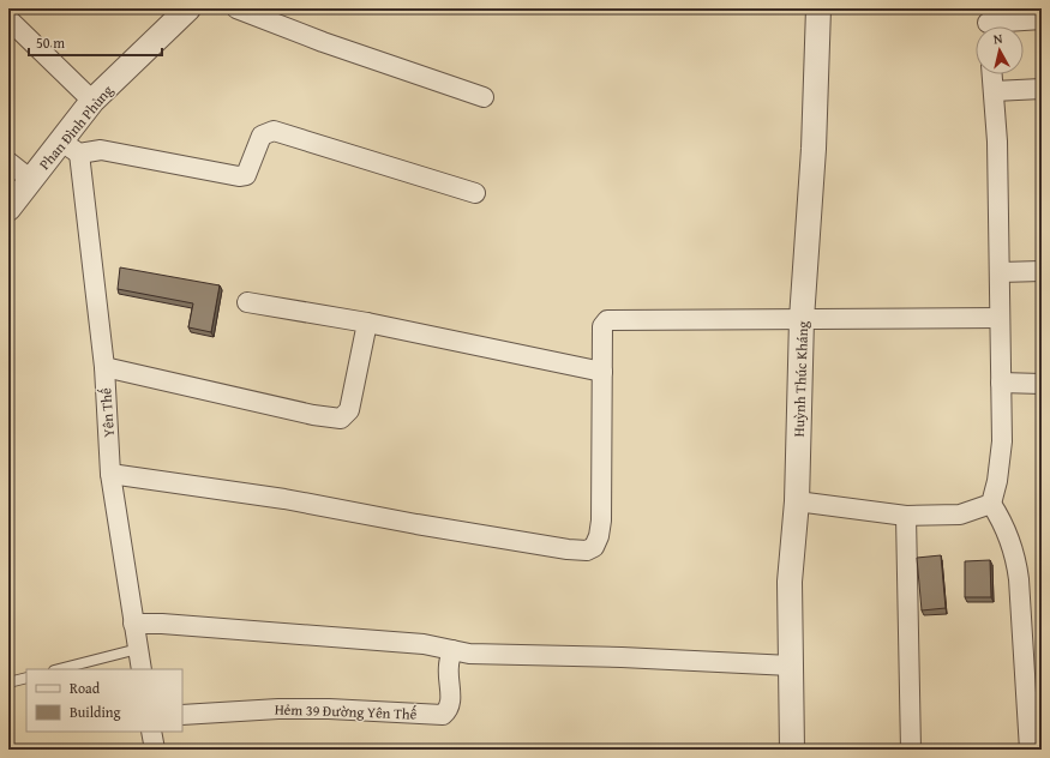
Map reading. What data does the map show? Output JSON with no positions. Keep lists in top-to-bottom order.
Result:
{
  "streets": {
    "street": [
      "Phan Đình Phùng",
      "Huỳnh Thúc Kháng",
      "Yên Thế",
      "Hẻm 39 Đường Yên Thế"
    ]
  },
  "crossings": [
    ["Phan Đình Phùng", "Yên Thế"]
  ],
  "legend": ["Road", "Building"],
  "scale_bar": "50 m",
  "north": "top"
}
